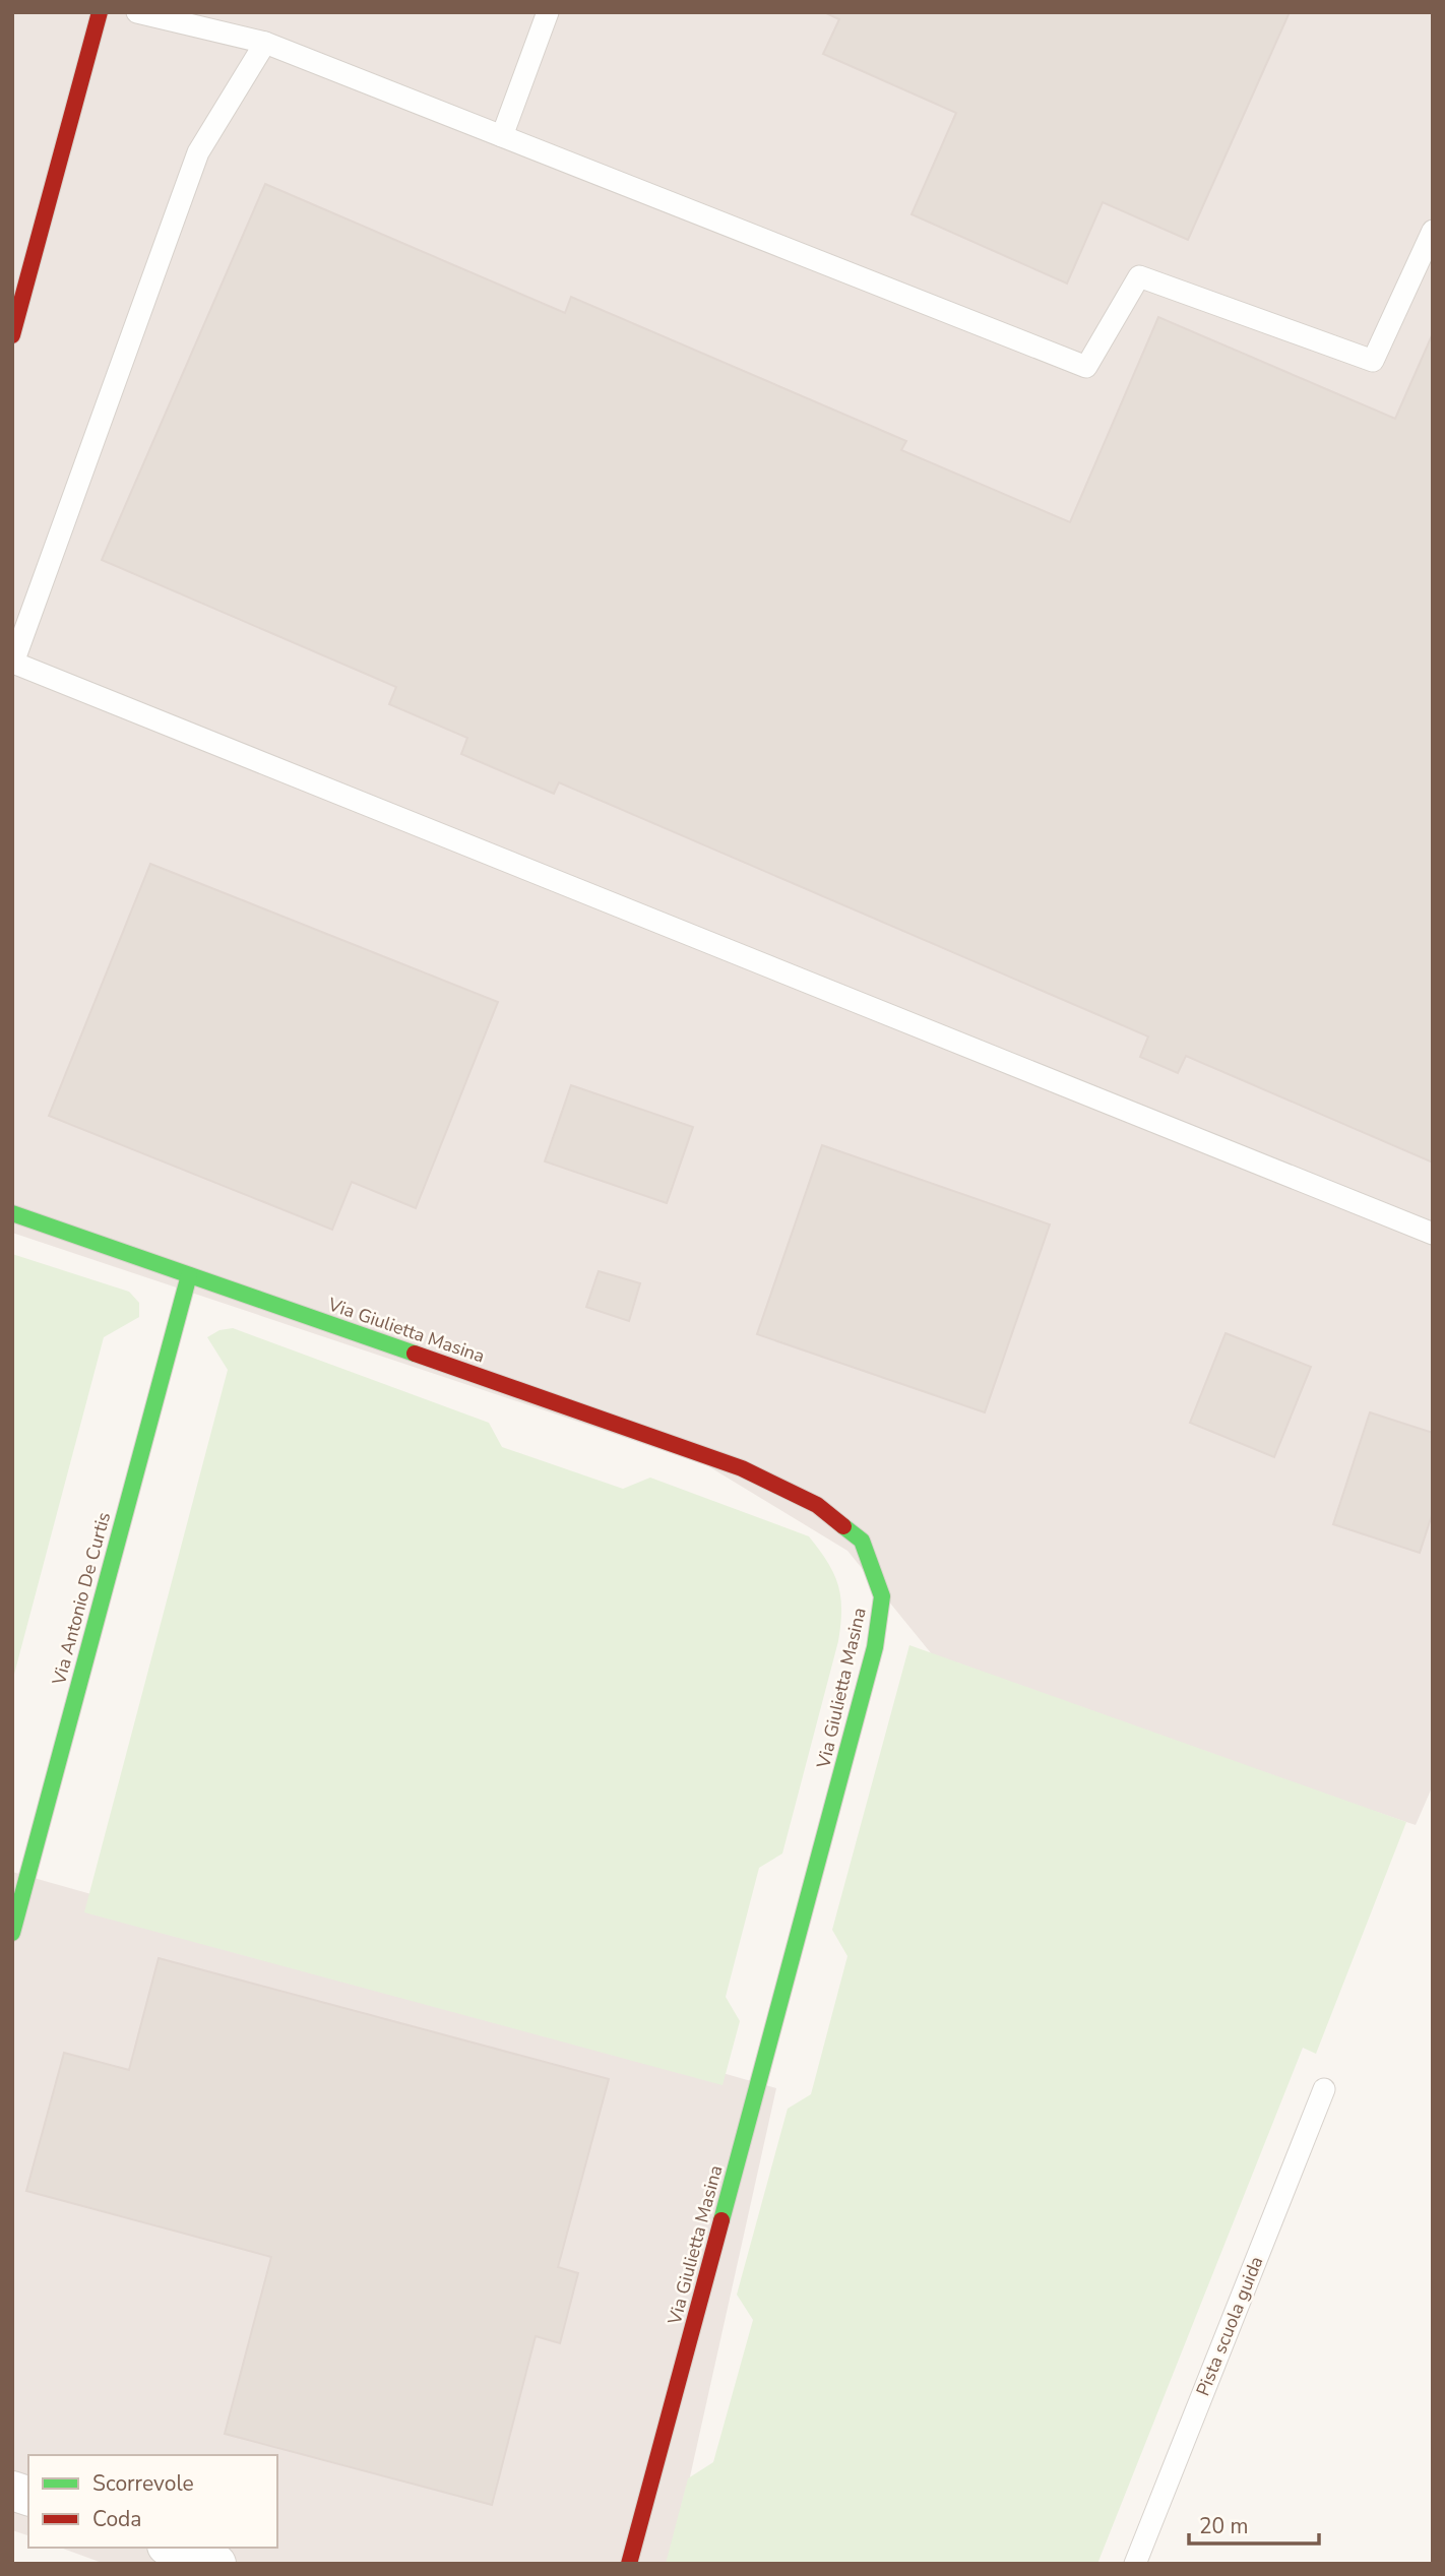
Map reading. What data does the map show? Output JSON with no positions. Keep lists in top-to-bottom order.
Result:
{
  "streets": {
    "street": ["Via Giulietta Masina", "Via Antonio De Curtis"],
    "lane": ["Pista scuola guida"]
  },
  "crossings": [
    ["Via Giulietta Masina", "Via Antonio De Curtis"]
  ],
  "legend": ["Scorrevole", "Coda"],
  "scale_bar": "20 m"
}
